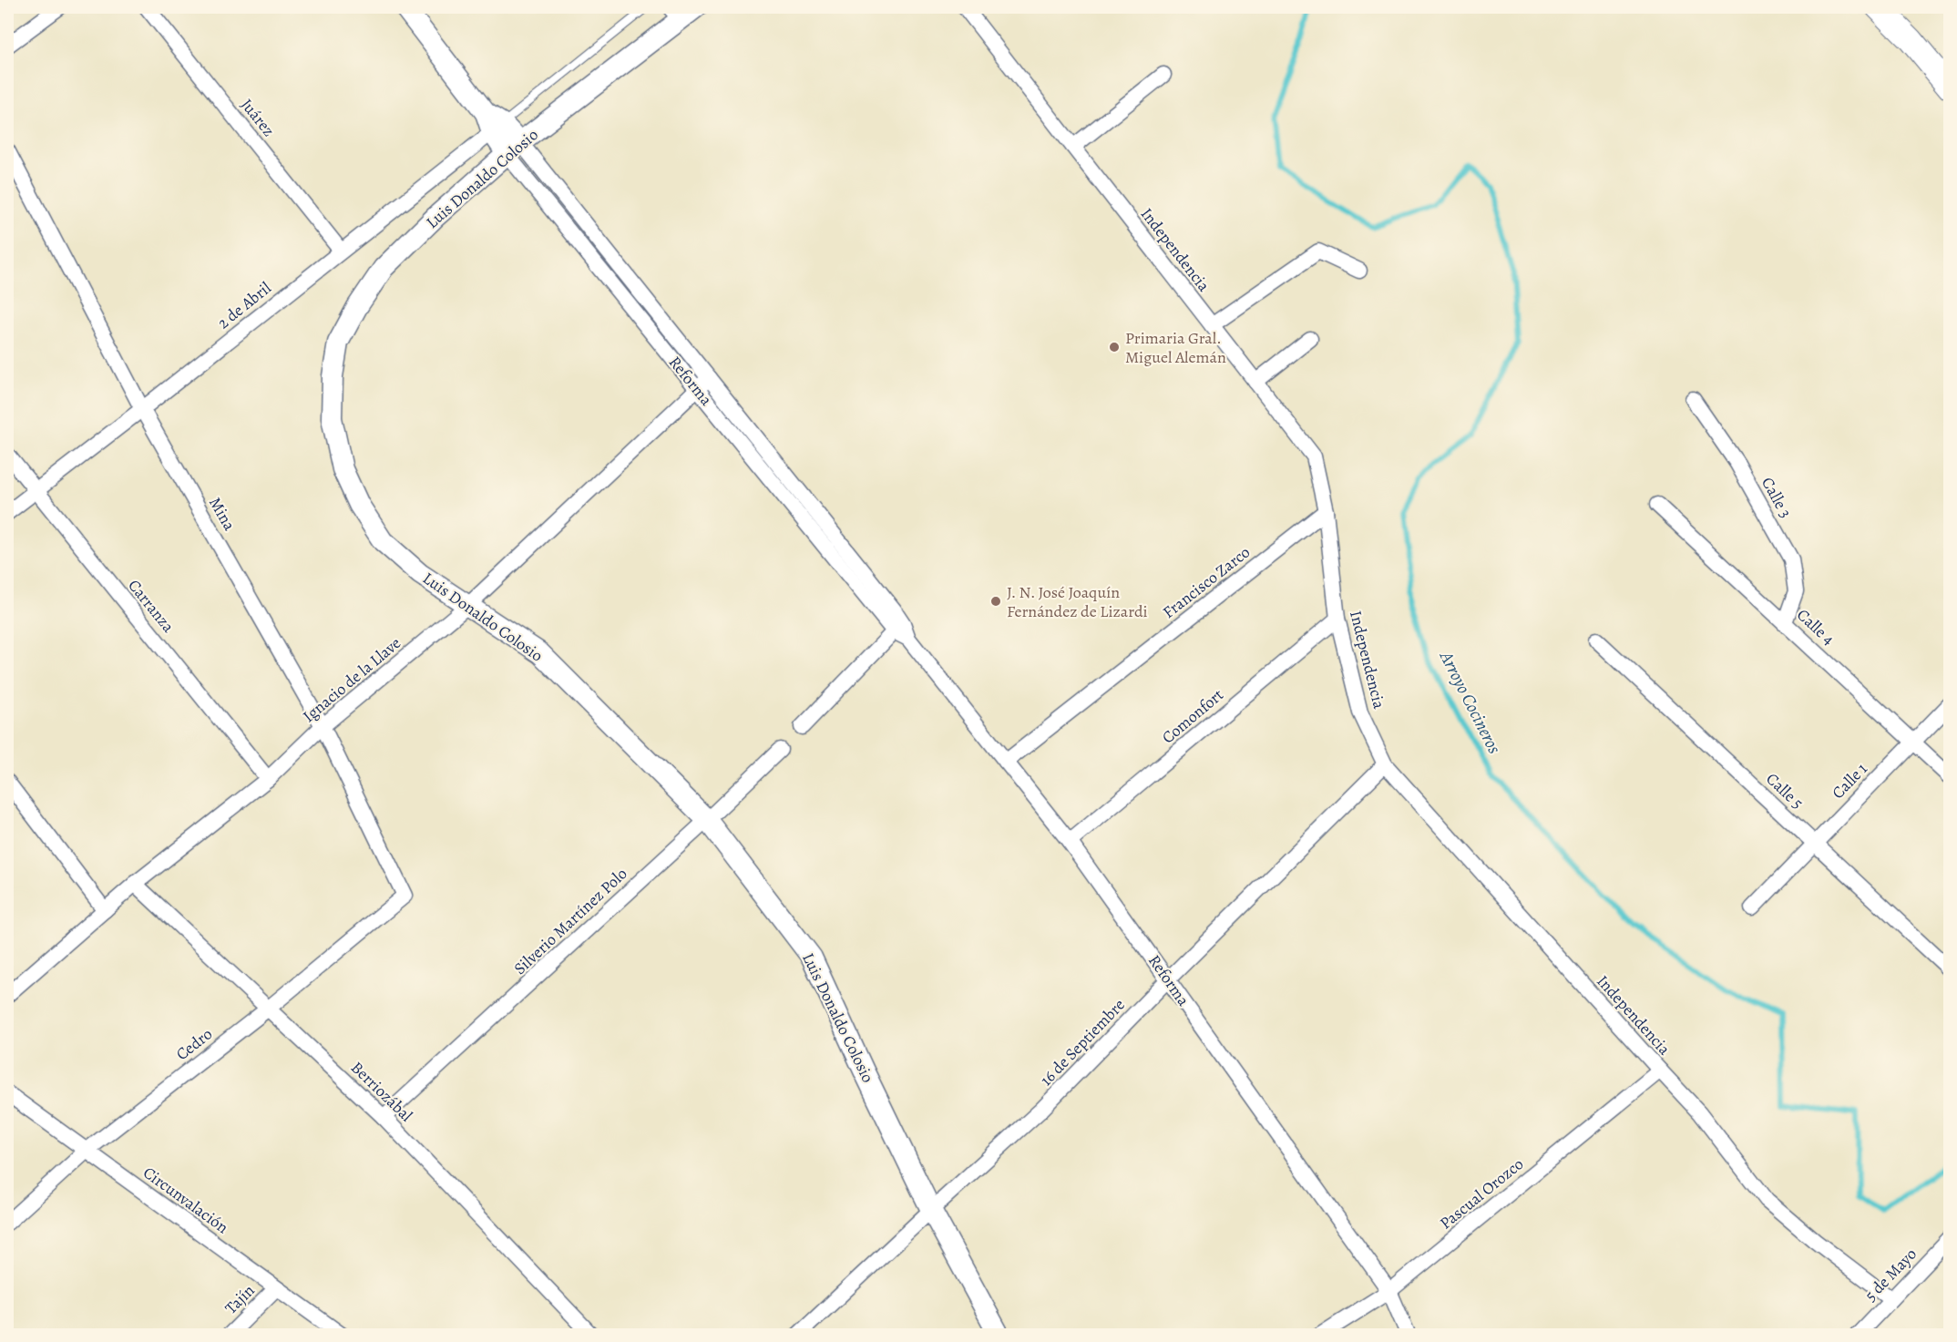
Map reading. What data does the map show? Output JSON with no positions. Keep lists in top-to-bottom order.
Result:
{
  "streets": {
    "main road": ["Luis Donaldo Colosio", "Reforma"],
    "street": [
      "Juárez",
      "Independencia",
      "2 de Abril",
      "Calle 3",
      "Mina",
      "Francisco Zarco",
      "Carranza",
      "Calle 4",
      "Ignacio de la Llave",
      "Comonfort",
      "Calle 1",
      "Calle 5",
      "Silverio Martínez Polo",
      "16 de Septiembre",
      "Cedro",
      "Berriozábal",
      "Pascual Orozco",
      "Circunvalación",
      "5 de Mayo",
      "Tajín"
    ]
  },
  "crossings": [
    ["Juárez", "2 de Abril"],
    ["Luis Donaldo Colosio", "2 de Abril"],
    ["Luis Donaldo Colosio", "Reforma"],
    ["Luis Donaldo Colosio", "Ignacio de la Llave"],
    ["Luis Donaldo Colosio", "Silverio Martínez Polo"],
    ["Luis Donaldo Colosio", "16 de Septiembre"],
    ["Independencia", "Francisco Zarco"],
    ["Independencia", "Comonfort"],
    ["Independencia", "16 de Septiembre"],
    ["Independencia", "Pascual Orozco"],
    ["Independencia", "5 de Mayo"],
    ["2 de Abril", "Reforma"],
    ["2 de Abril", "Mina"],
    ["2 de Abril", "Carranza"],
    ["Reforma", "Francisco Zarco"],
    ["Reforma", "Ignacio de la Llave"],
    ["Reforma", "Comonfort"],
    ["Reforma", "16 de Septiembre"],
    ["Reforma", "Pascual Orozco"],
    ["Calle 3", "Calle 4"],
    ["Mina", "Ignacio de la Llave"],
    ["Mina", "Cedro"],
    ["Carranza", "Ignacio de la Llave"],
    ["Calle 4", "Calle 1"],
    ["Ignacio de la Llave", "Berriozábal"],
    ["Calle 1", "Calle 5"],
    ["Silverio Martínez Polo", "Berriozábal"],
    ["Cedro", "Berriozábal"],
    ["Cedro", "Circunvalación"],
    ["Circunvalación", "Tajín"]
  ],
  "water": ["Arroyo Cocineros"],
  "places": ["Primaria Gral. Miguel Alemán", "J. N. José Joaquín Fernández de Lizardi"]
}
